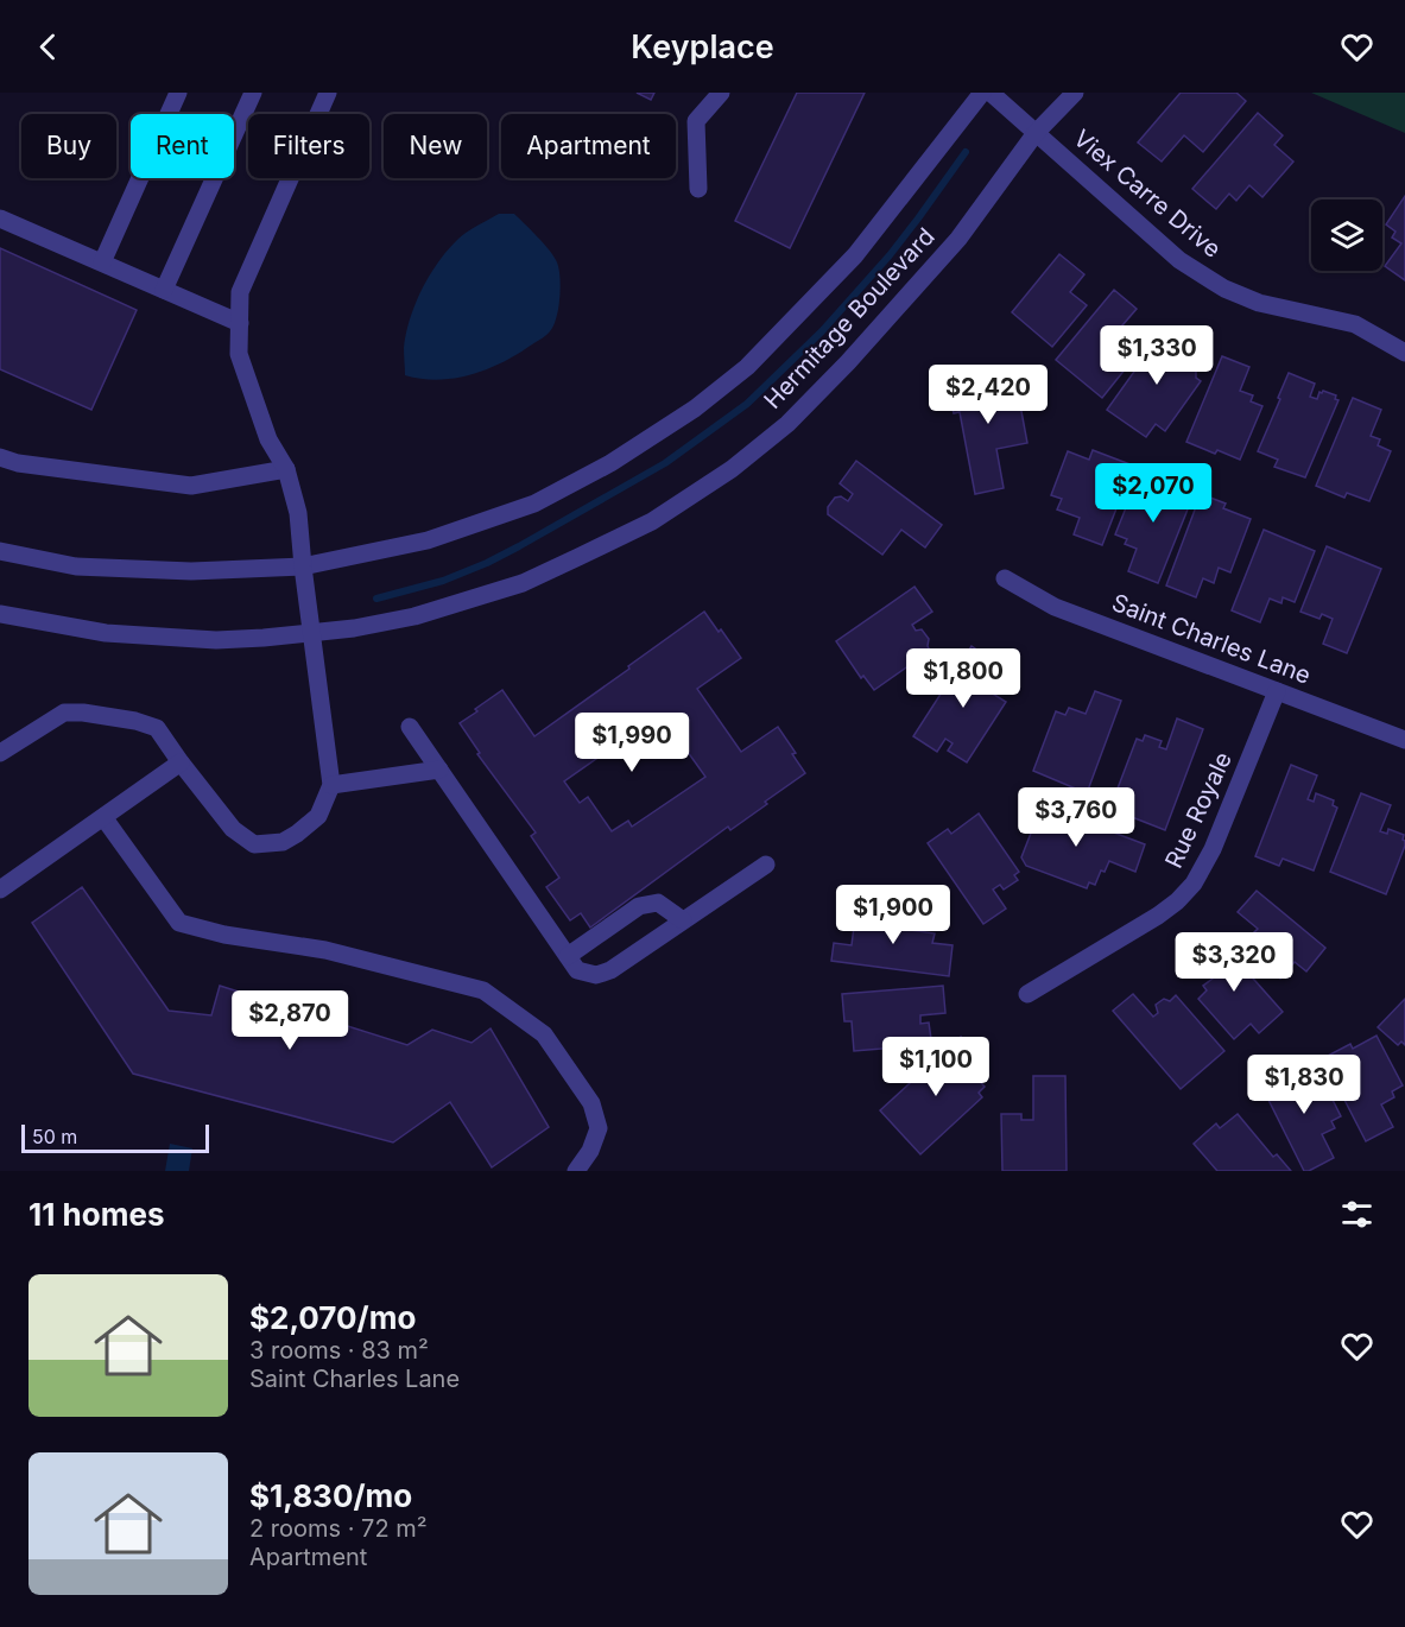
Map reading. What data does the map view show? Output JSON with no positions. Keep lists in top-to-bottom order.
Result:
{
  "streets": {
    "street": [
      "Viex Carre Drive",
      "Hermitage Boulevard",
      "Saint Charles Lane",
      "Rue Royale"
    ]
  },
  "crossings": [
    ["Viex Carre Drive", "Hermitage Boulevard"],
    ["Saint Charles Lane", "Rue Royale"]
  ],
  "scale_bar": "50 m",
  "page": {
    "header": "Keyplace",
    "chip": [
      "Buy",
      "Rent",
      "Filters",
      "New",
      "Apartment"
    ],
    "price": [
      "$1,330",
      "$2,420",
      "$2,070",
      "$1,800",
      "$1,990",
      "$3,760",
      "$1,900",
      "$3,320",
      "$2,870",
      "$1,100",
      "$1,830"
    ],
    "scale": "50 m",
    "heading": "11 homes",
    "list": [
      {
        "name": "$2,070/mo",
        "note": "3 rooms · 83 m² · Saint Charles Lane"
      },
      {
        "name": "$1,830/mo",
        "note": "2 rooms · 72 m² · Apartment"
      }
    ]
  }
}
